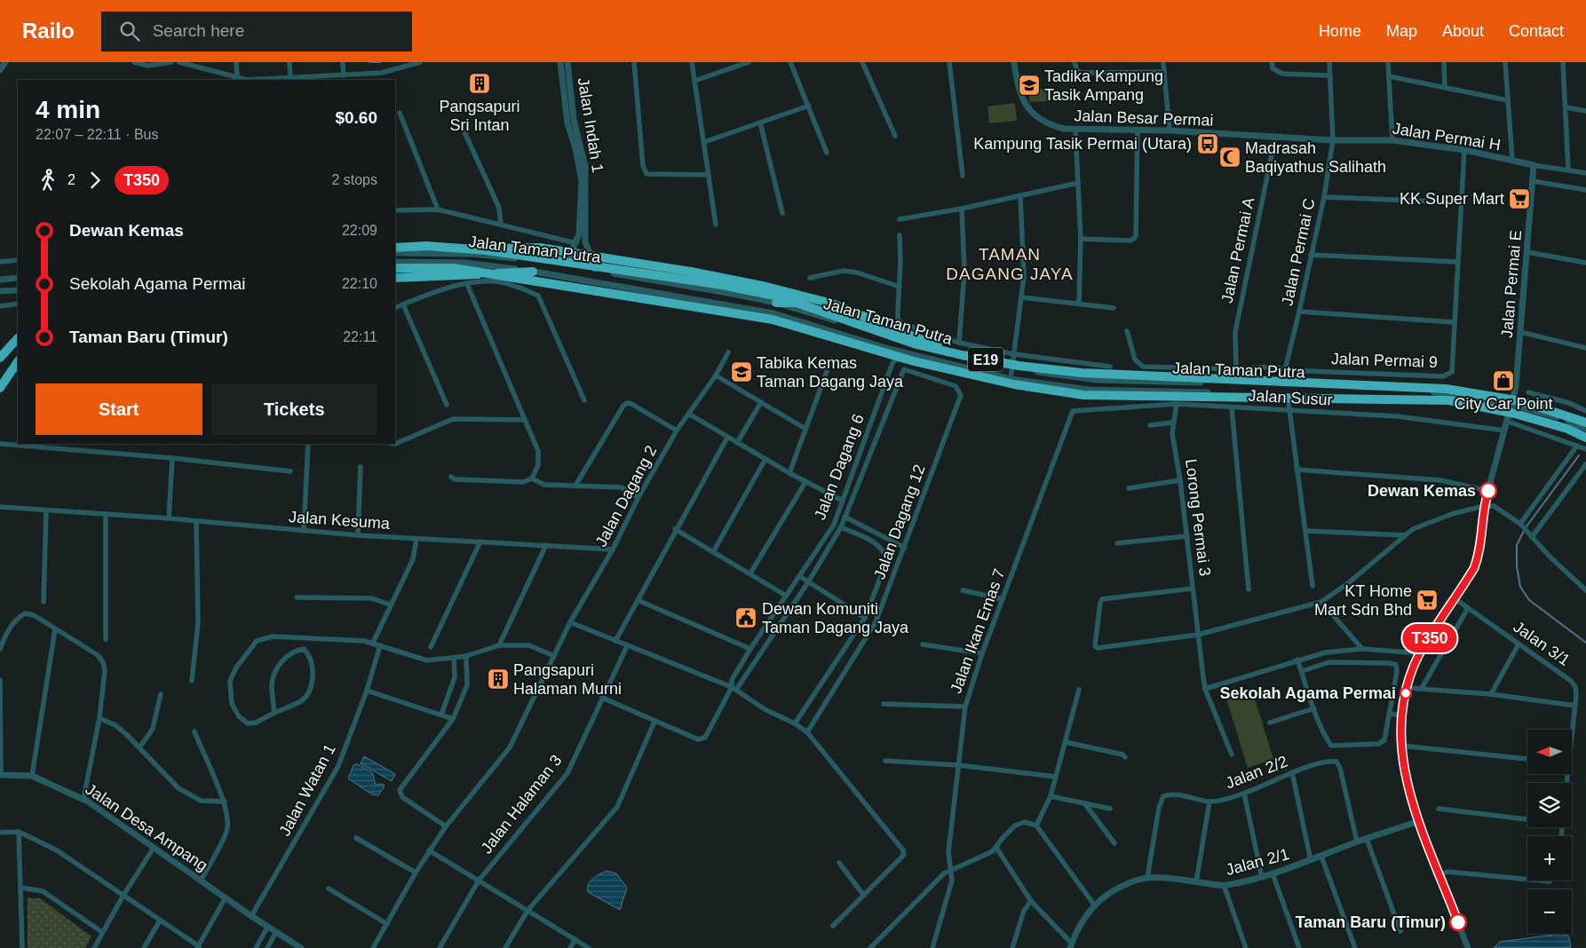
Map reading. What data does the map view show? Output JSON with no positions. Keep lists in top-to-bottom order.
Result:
{
  "streets": {
    "highway": ["E19"],
    "street": [
      "Jalan Besar Permai",
      "Jalan Indah 1",
      "Jalan Permai H",
      "Jalan Taman Putra",
      "Jalan Permai A",
      "Jalan Permai C",
      "Jalan Permai E",
      "Jalan Permai 9",
      "Jalan Susur",
      "Jalan Dagang 6",
      "Jalan Dagang 2",
      "Lorong Permai 3",
      "Jalan Kesuma",
      "Jalan Dagang 12",
      "Jalan Ikan Emas 7",
      "Jalan 3/1",
      "Jalan 2/2",
      "Jalan Watan 1",
      "Jalan Halaman 3",
      "Jalan Desa Ampang",
      "Jalan 2/1"
    ]
  },
  "crossings": [
    ["Jalan Besar Permai", "Jalan Permai H"],
    ["Jalan Besar Permai", "Jalan Permai A"],
    ["Jalan Indah 1", "Jalan Taman Putra"],
    ["Jalan Permai H", "Jalan Permai A"],
    ["Jalan Permai H", "Jalan Permai C"],
    ["Jalan Permai H", "Jalan Permai E"],
    ["Jalan Taman Putra", "Jalan Permai C"],
    ["Jalan Taman Putra", "Jalan Permai E"],
    ["Jalan Taman Putra", "E19"],
    ["Jalan Permai A", "Jalan Permai 9"],
    ["Jalan Permai C", "Jalan Permai 9"],
    ["Jalan Permai E", "Jalan Susur"],
    ["Jalan Permai E", "Jalan 3/1"],
    ["Jalan Permai E", "Jalan 2/1"],
    ["Jalan Susur", "Lorong Permai 3"],
    ["Jalan Susur", "Jalan Ikan Emas 7"],
    ["Jalan Dagang 2", "Jalan Kesuma"],
    ["Jalan 2/2", "Jalan 2/1"],
    ["Jalan Watan 1", "Jalan Desa Ampang"]
  ],
  "districts": ["TAMAN DAGANG JAYA"],
  "places": {
    "building": ["Pangsapuri Sri Intan", "Pangsapuri Halaman Murni"],
    "school or university": ["Tadika Kampung Tasik Ampang", "Tabika Kemas Taman Dagang Jaya"],
    "bus stop": ["Kampung Tasik Permai (Utara)"],
    "mosque": ["Madrasah Baqiyathus Salihath"],
    "supermarket": ["KK Super Mart", "KT Home Mart Sdn Bhd"],
    "shop": ["City Car Point"],
    "other": ["Dewan Kemas", "Sekolah Agama Permai", "Taman Baru (Timur)"],
    "public building": ["Dewan Komuniti Taman Dagang Jaya"]
  },
  "lines": ["bus line T350"],
  "north": "left",
  "page": {
    "header": "Railo",
    "search": "Search here",
    "nav": [
      "Home",
      "Map",
      "About",
      "Contact"
    ],
    "on_map": "T350",
    "heading": ["4 min", "22:07 – 22:11 · Bus", "$0.60"],
    "legs": ["2", "T350", "2 stops"],
    "list": [
      {
        "name": "Dewan Kemas",
        "value": "22:09"
      },
      {
        "name": "Sekolah Agama Permai",
        "value": "22:10"
      },
      {
        "name": "Taman Baru (Timur)",
        "value": "22:11"
      }
    ],
    "buttons": ["Start", "Tickets"],
    "map_buttons": ["+", "−"]
  }
}
